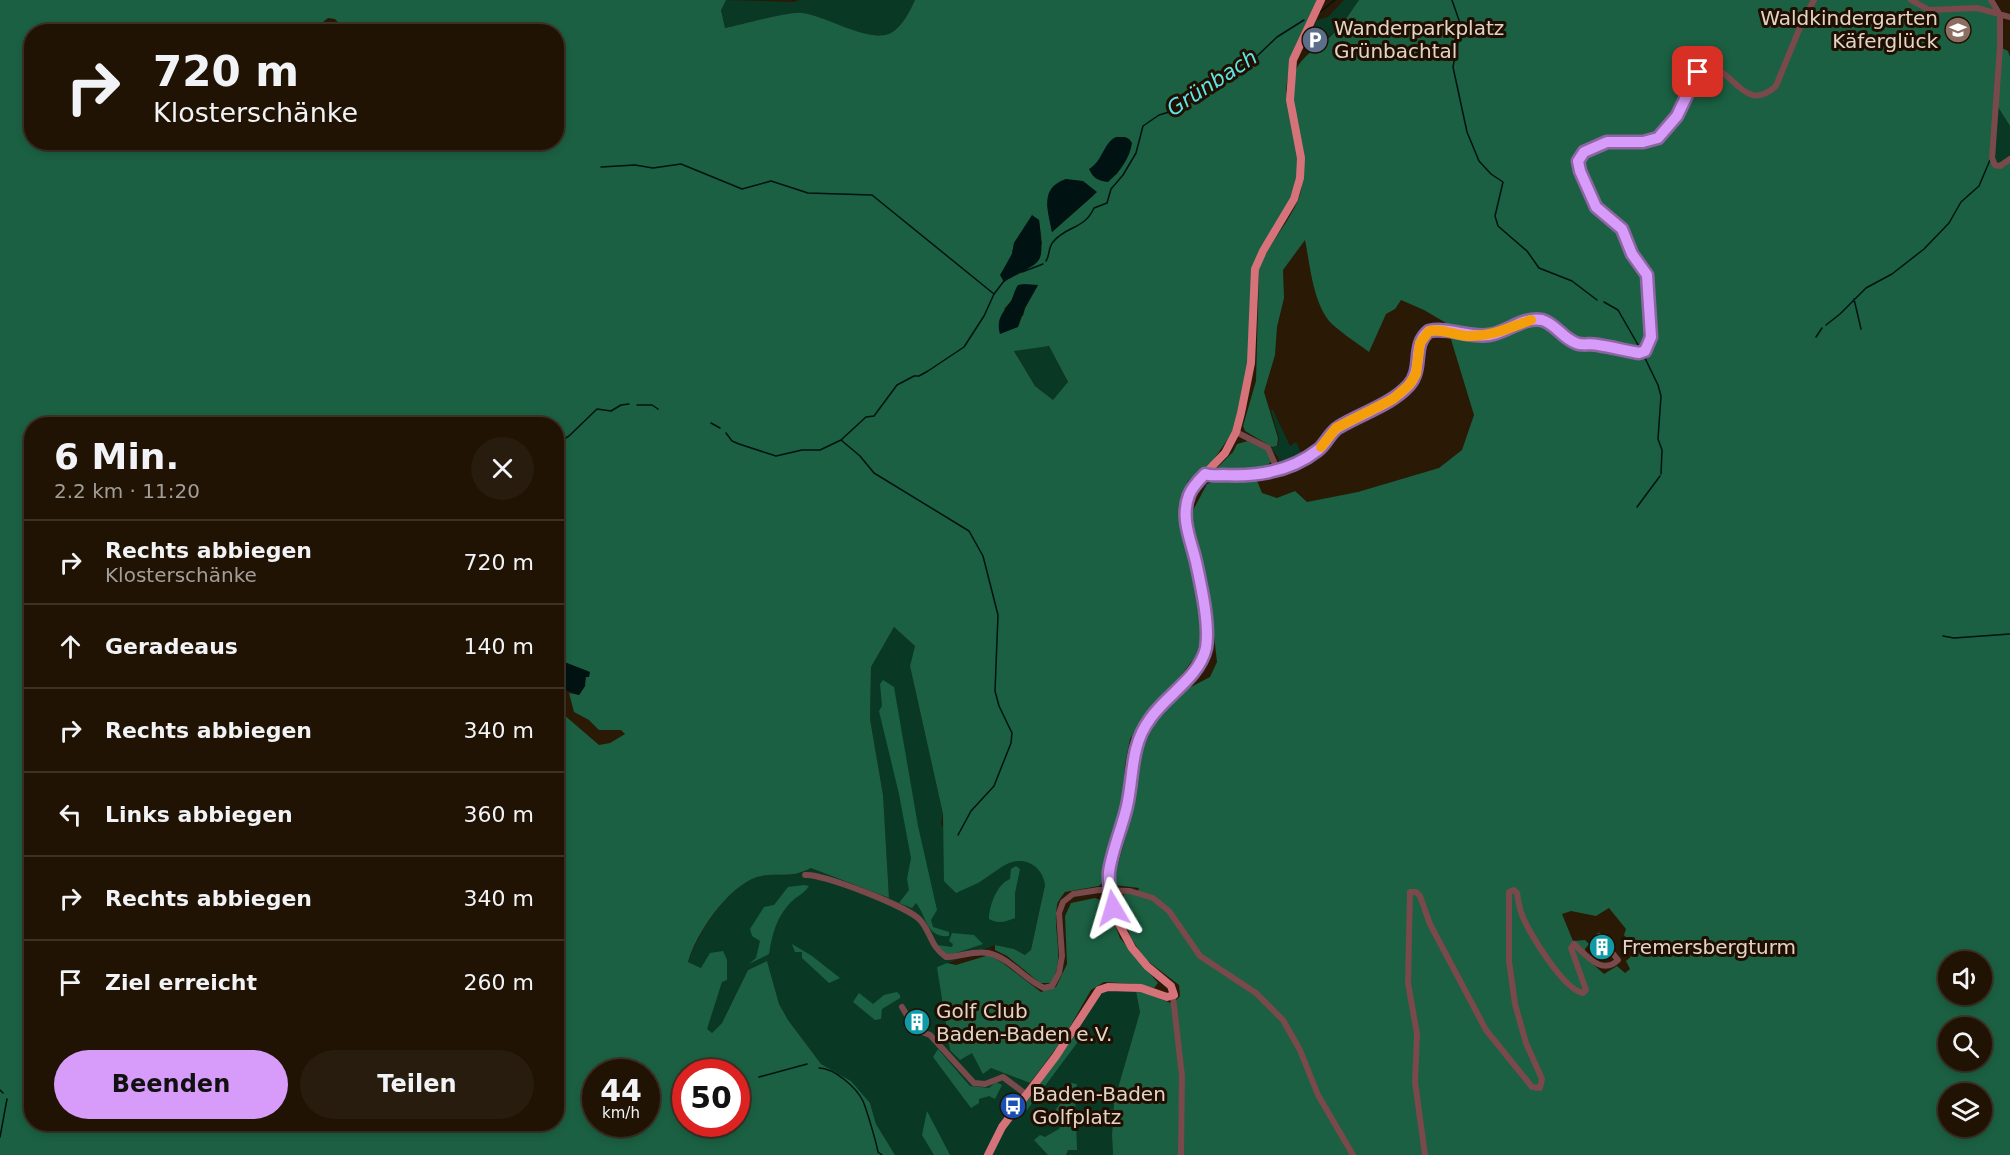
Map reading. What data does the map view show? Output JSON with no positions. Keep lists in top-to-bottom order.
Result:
{
  "water": ["Grünbach"],
  "places": {
    "school or university": ["Waldkindergarten Käferglück"],
    "parking": ["Wanderparkplatz Grünbachtal"],
    "building": ["Fremersbergturm", "Golf Club Baden-Baden e.V."],
    "bus stop": ["Baden-Baden Golfplatz"]
  },
  "page": {
    "turn": ["720 m", "Klosterschänke"],
    "heading": ["6 Min.", "2.2 km · 11:20"],
    "list": [
      {
        "name": "Rechts abbiegen",
        "note": "Klosterschänke",
        "value": "720 m"
      },
      {
        "name": "Geradeaus",
        "value": "140 m"
      },
      {
        "name": "Rechts abbiegen",
        "value": "340 m"
      },
      {
        "name": "Links abbiegen",
        "value": "360 m"
      },
      {
        "name": "Rechts abbiegen",
        "value": "340 m"
      },
      {
        "name": "Ziel erreicht",
        "value": "260 m"
      }
    ],
    "buttons": ["Beenden", "Teilen"],
    "speed": "44 km/h",
    "limit": "50"
  }
}
